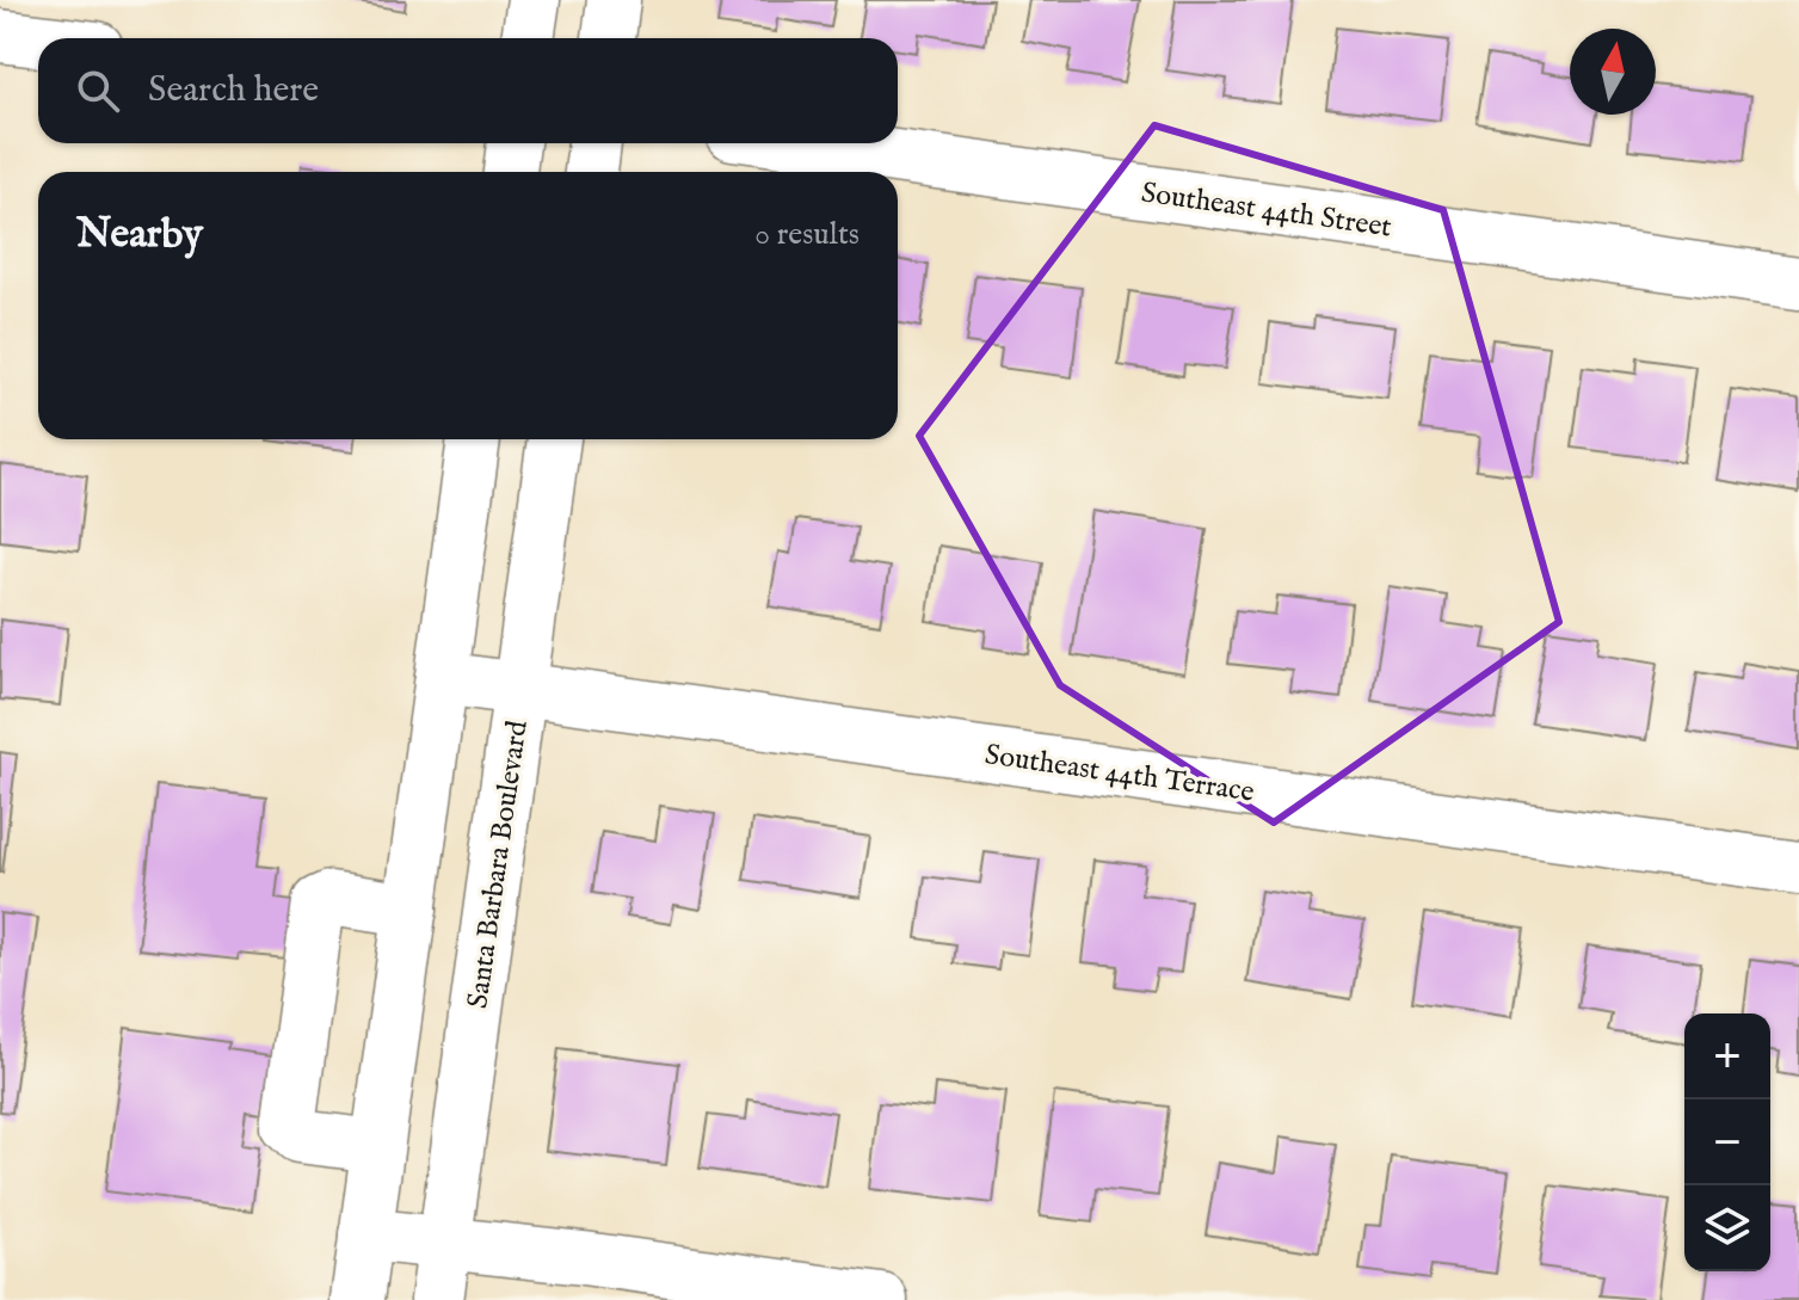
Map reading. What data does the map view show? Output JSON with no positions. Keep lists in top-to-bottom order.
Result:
{
  "streets": {
    "street": ["Southeast 44th Street", "Southeast 44th Terrace", "Santa Barbara Boulevard"]
  },
  "crossings": [
    ["Southeast 44th Terrace", "Santa Barbara Boulevard"]
  ],
  "north": "top",
  "page": {
    "search": "Search here",
    "heading": ["Nearby", "0 results"],
    "map_buttons": ["+", "−"]
  }
}
